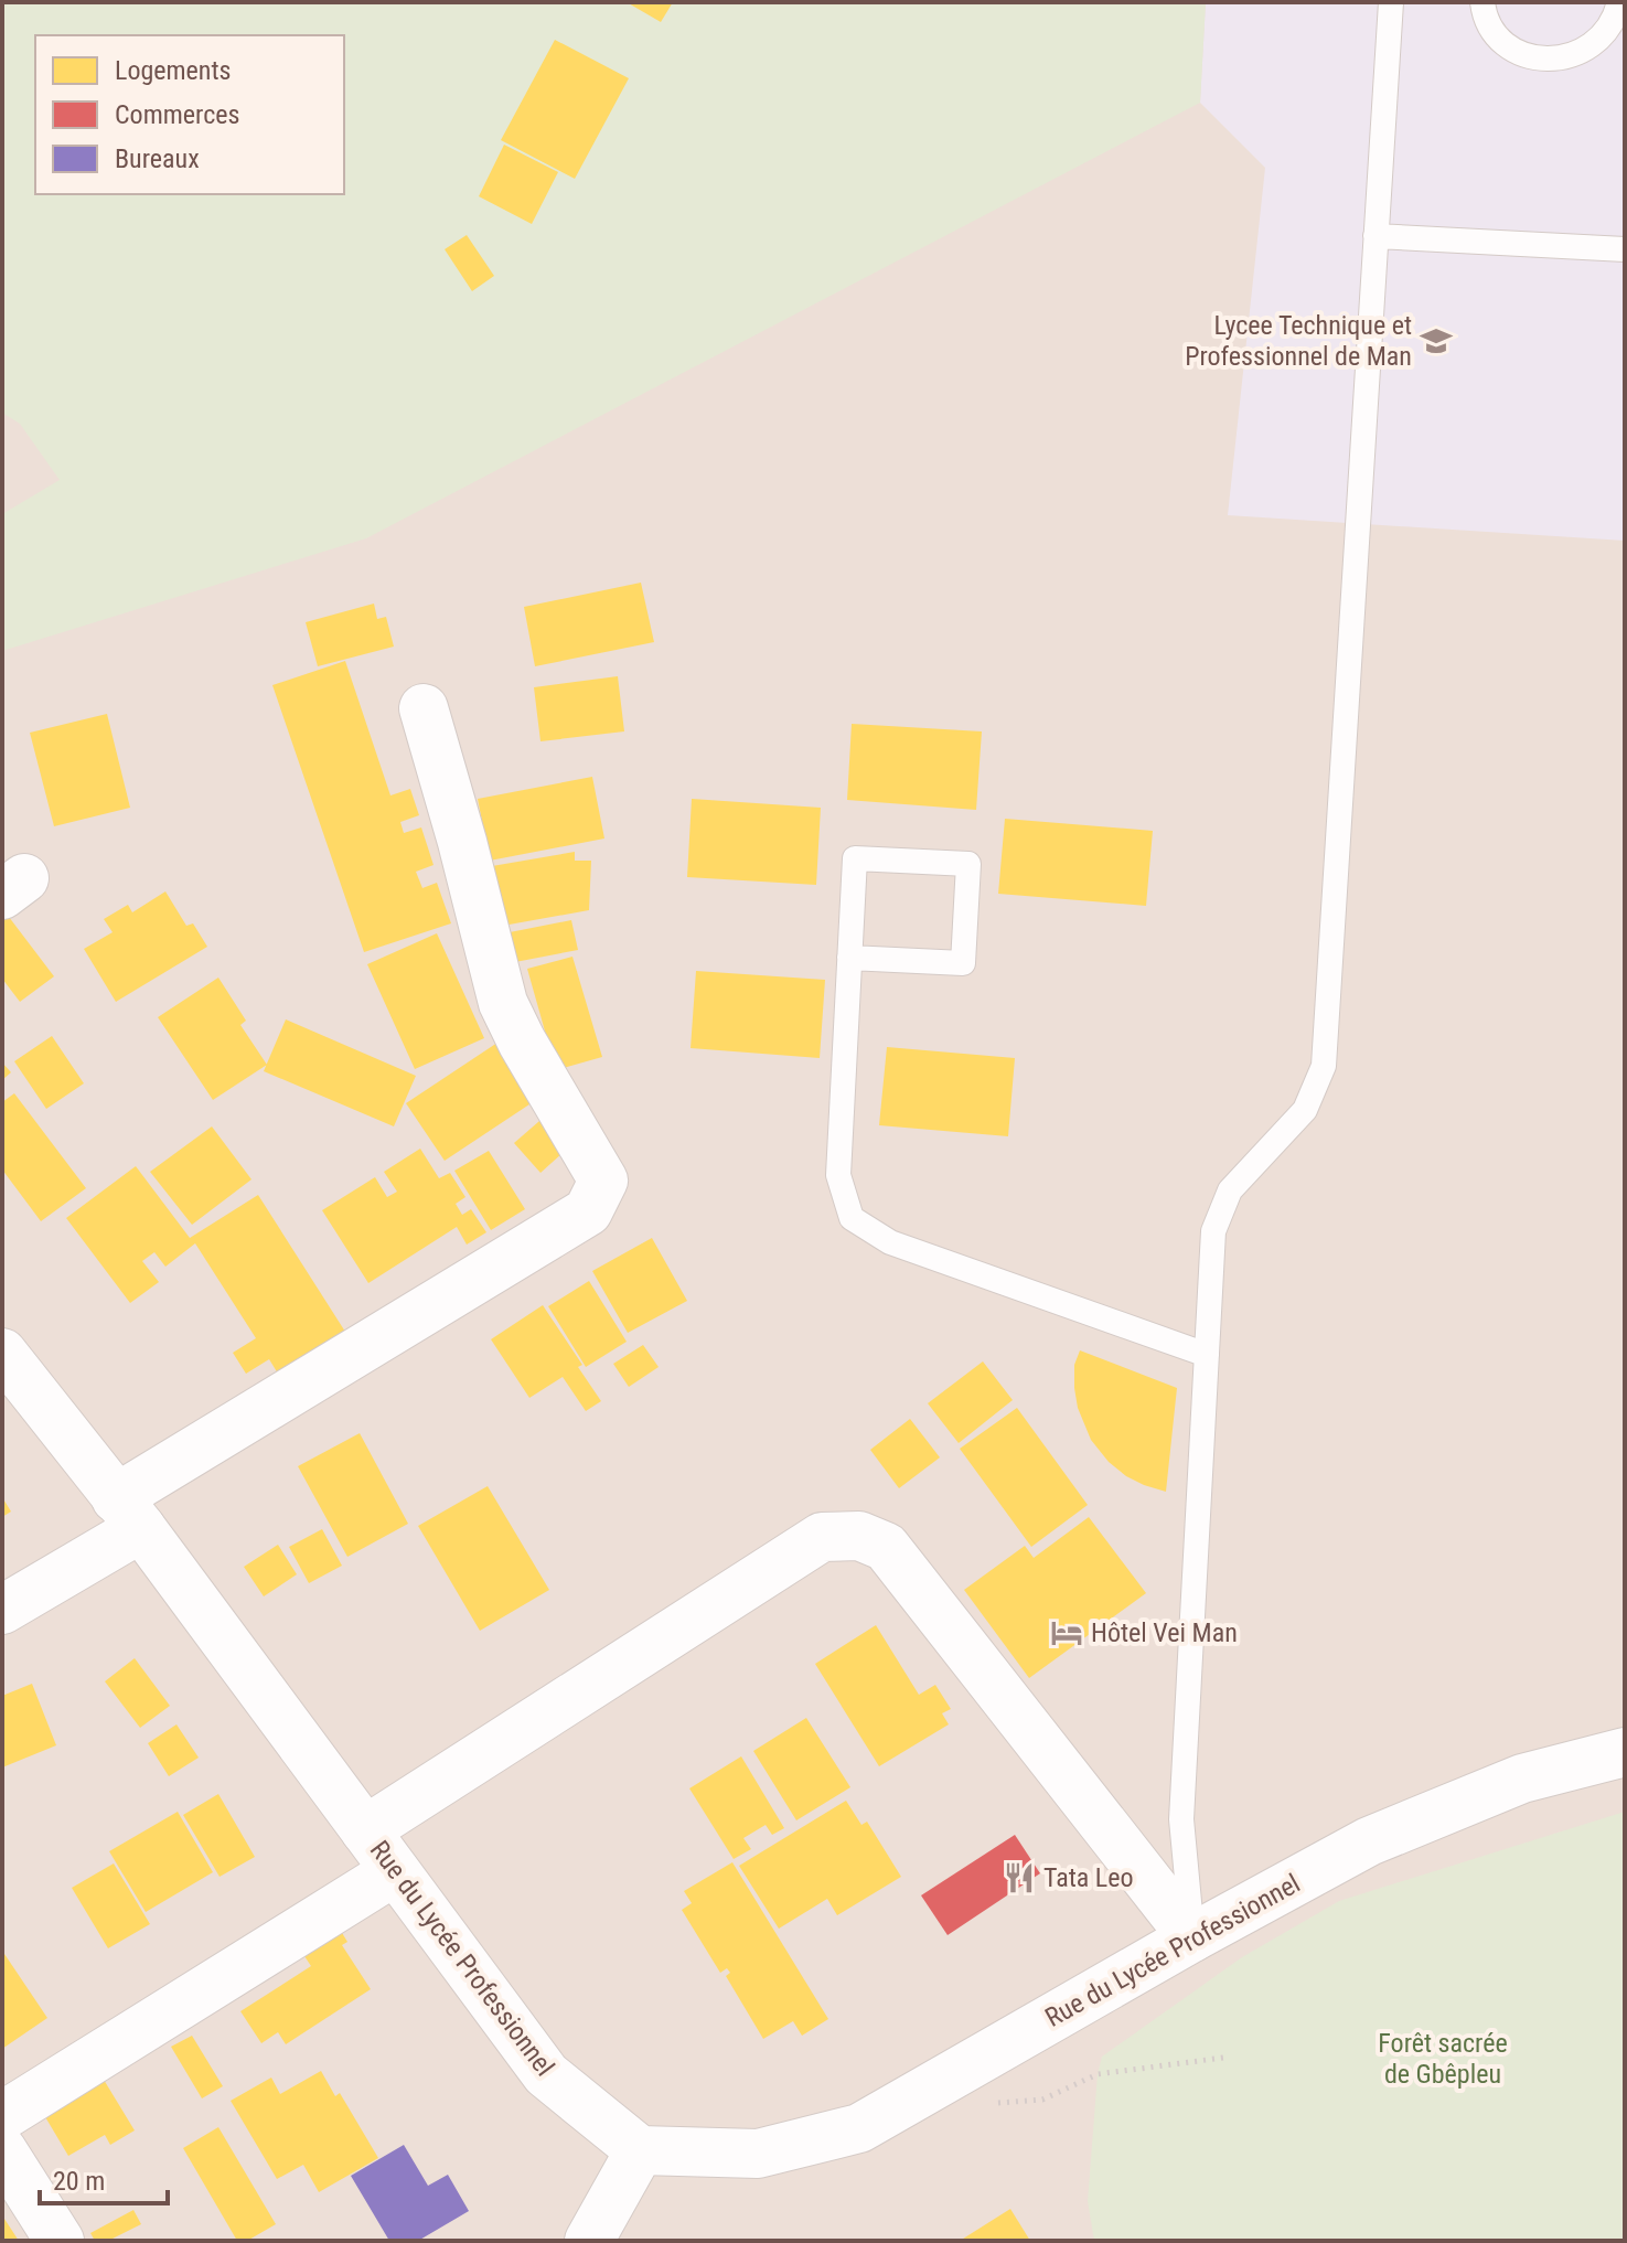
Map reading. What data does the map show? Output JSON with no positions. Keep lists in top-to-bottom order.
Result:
{
  "streets": {
    "street": ["Rue du Lycée Professionnel"]
  },
  "parks": ["Forêt sacrée de Gbêpleu"],
  "places": {
    "school or university": ["Lycee Technique et Professionnel de Man"],
    "hotel": ["Hôtel Vei Man"],
    "restaurant": ["Tata Leo"]
  },
  "legend": ["Logements", "Commerces", "Bureaux"],
  "scale_bar": "20 m"
}
